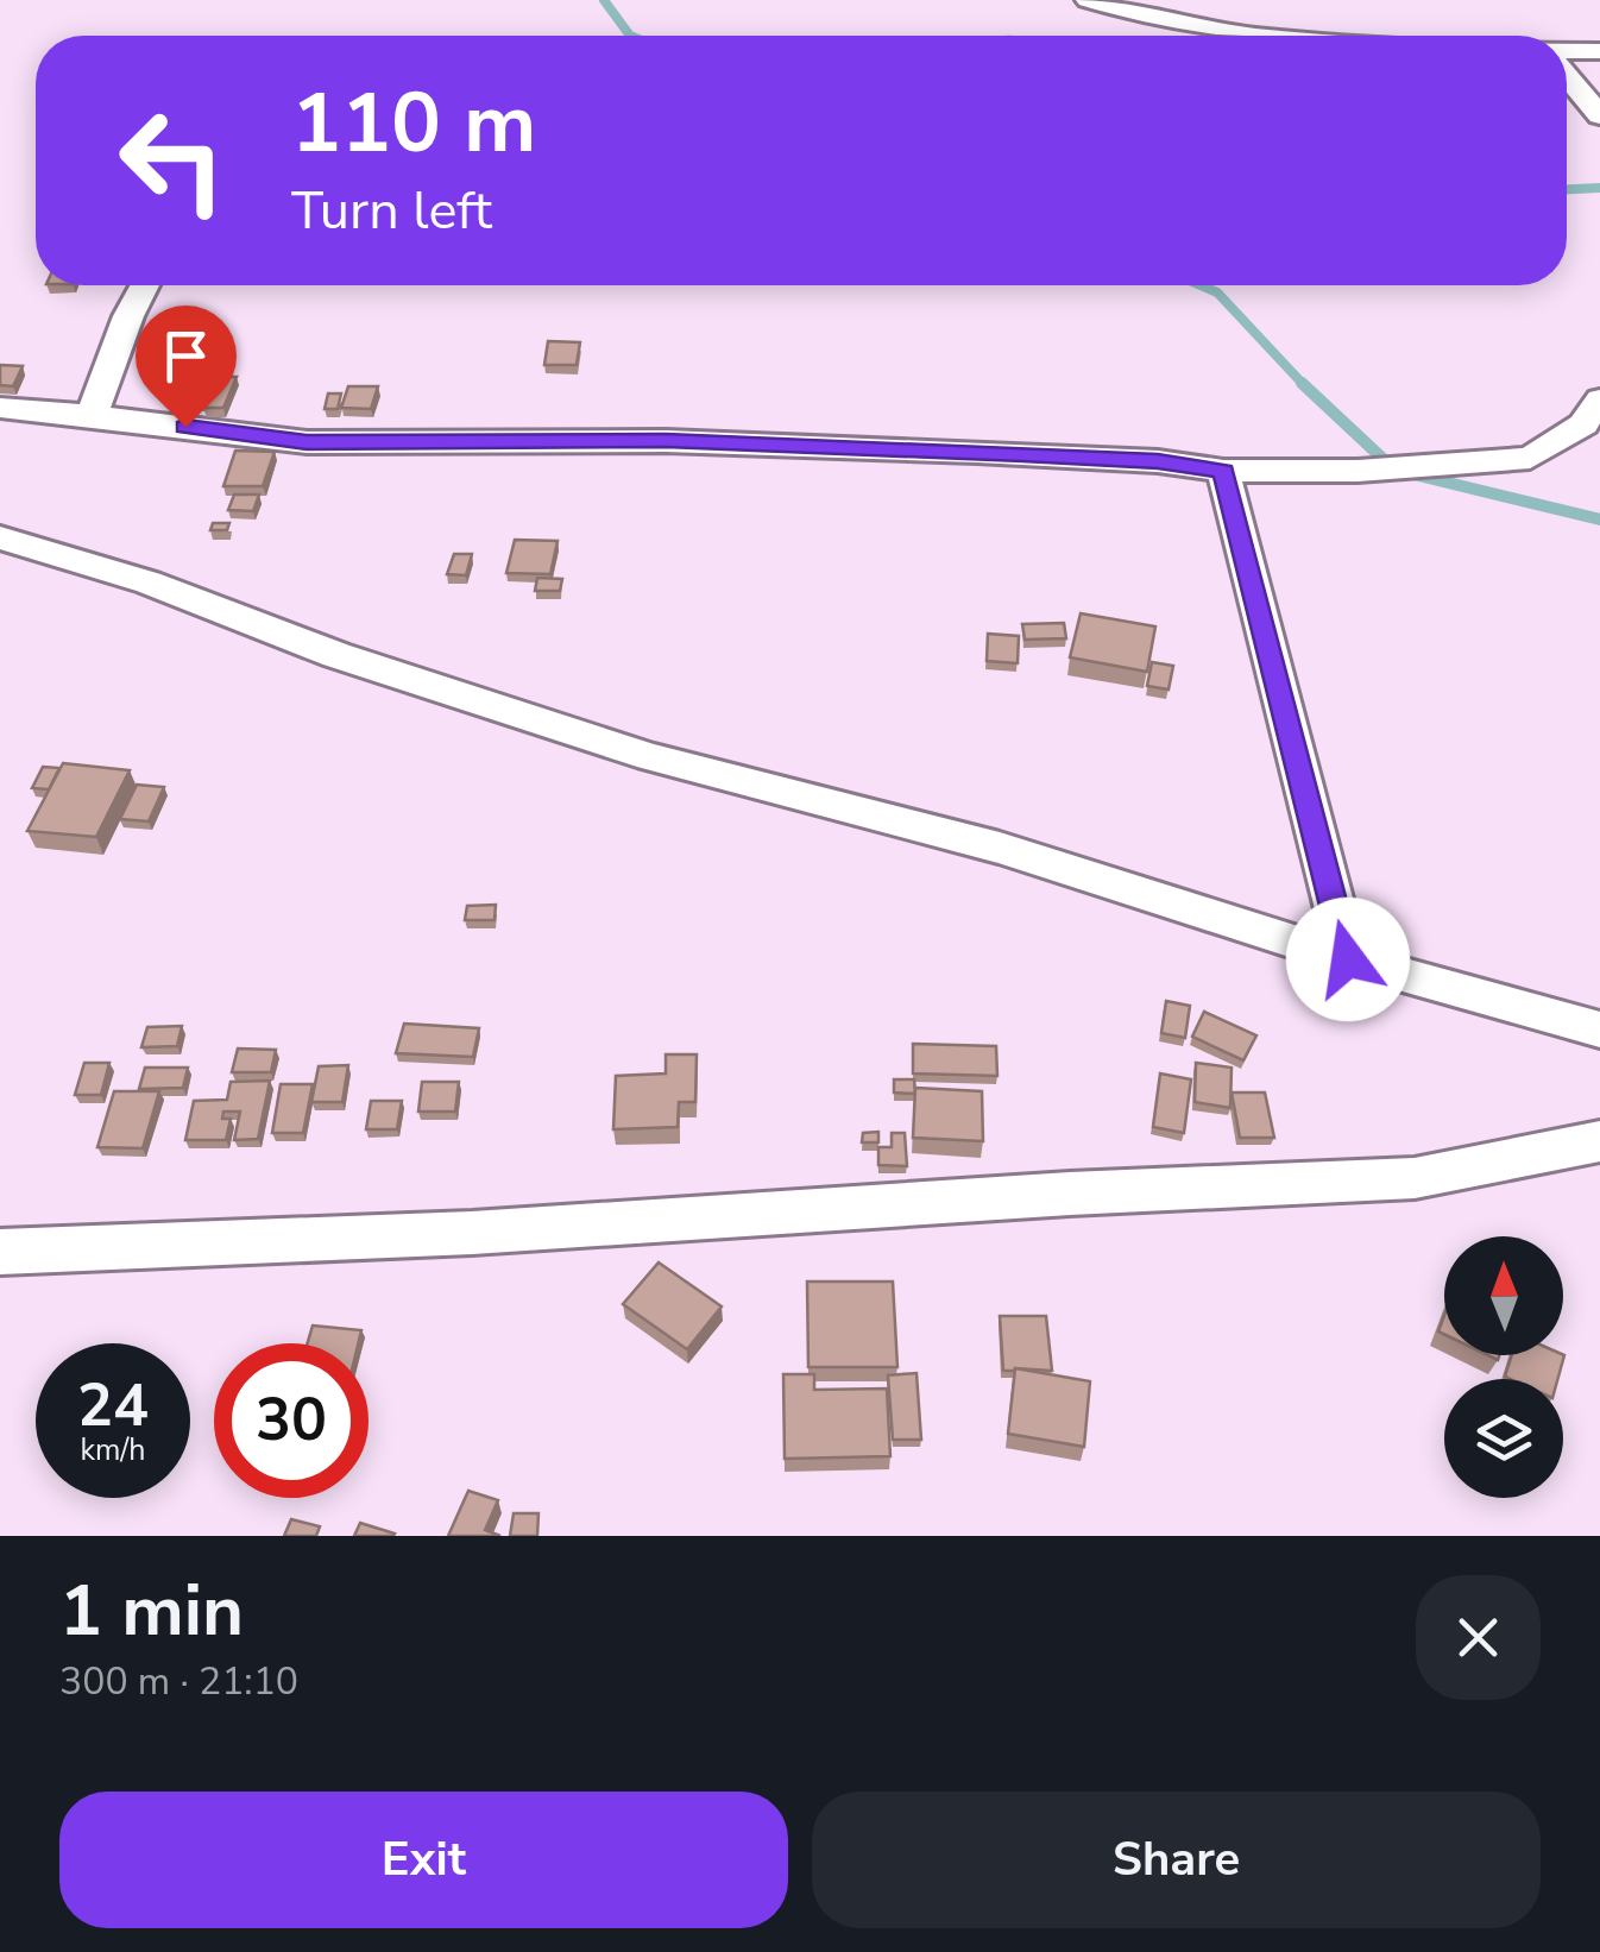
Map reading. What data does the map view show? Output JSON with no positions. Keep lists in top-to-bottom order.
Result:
{
  "north": "top",
  "page": {
    "turn": ["110 m", "Turn left"],
    "speed": "24 km/h",
    "limit": "30",
    "heading": ["1 min", "300 m · 21:10"],
    "buttons": ["Exit", "Share"]
  }
}
